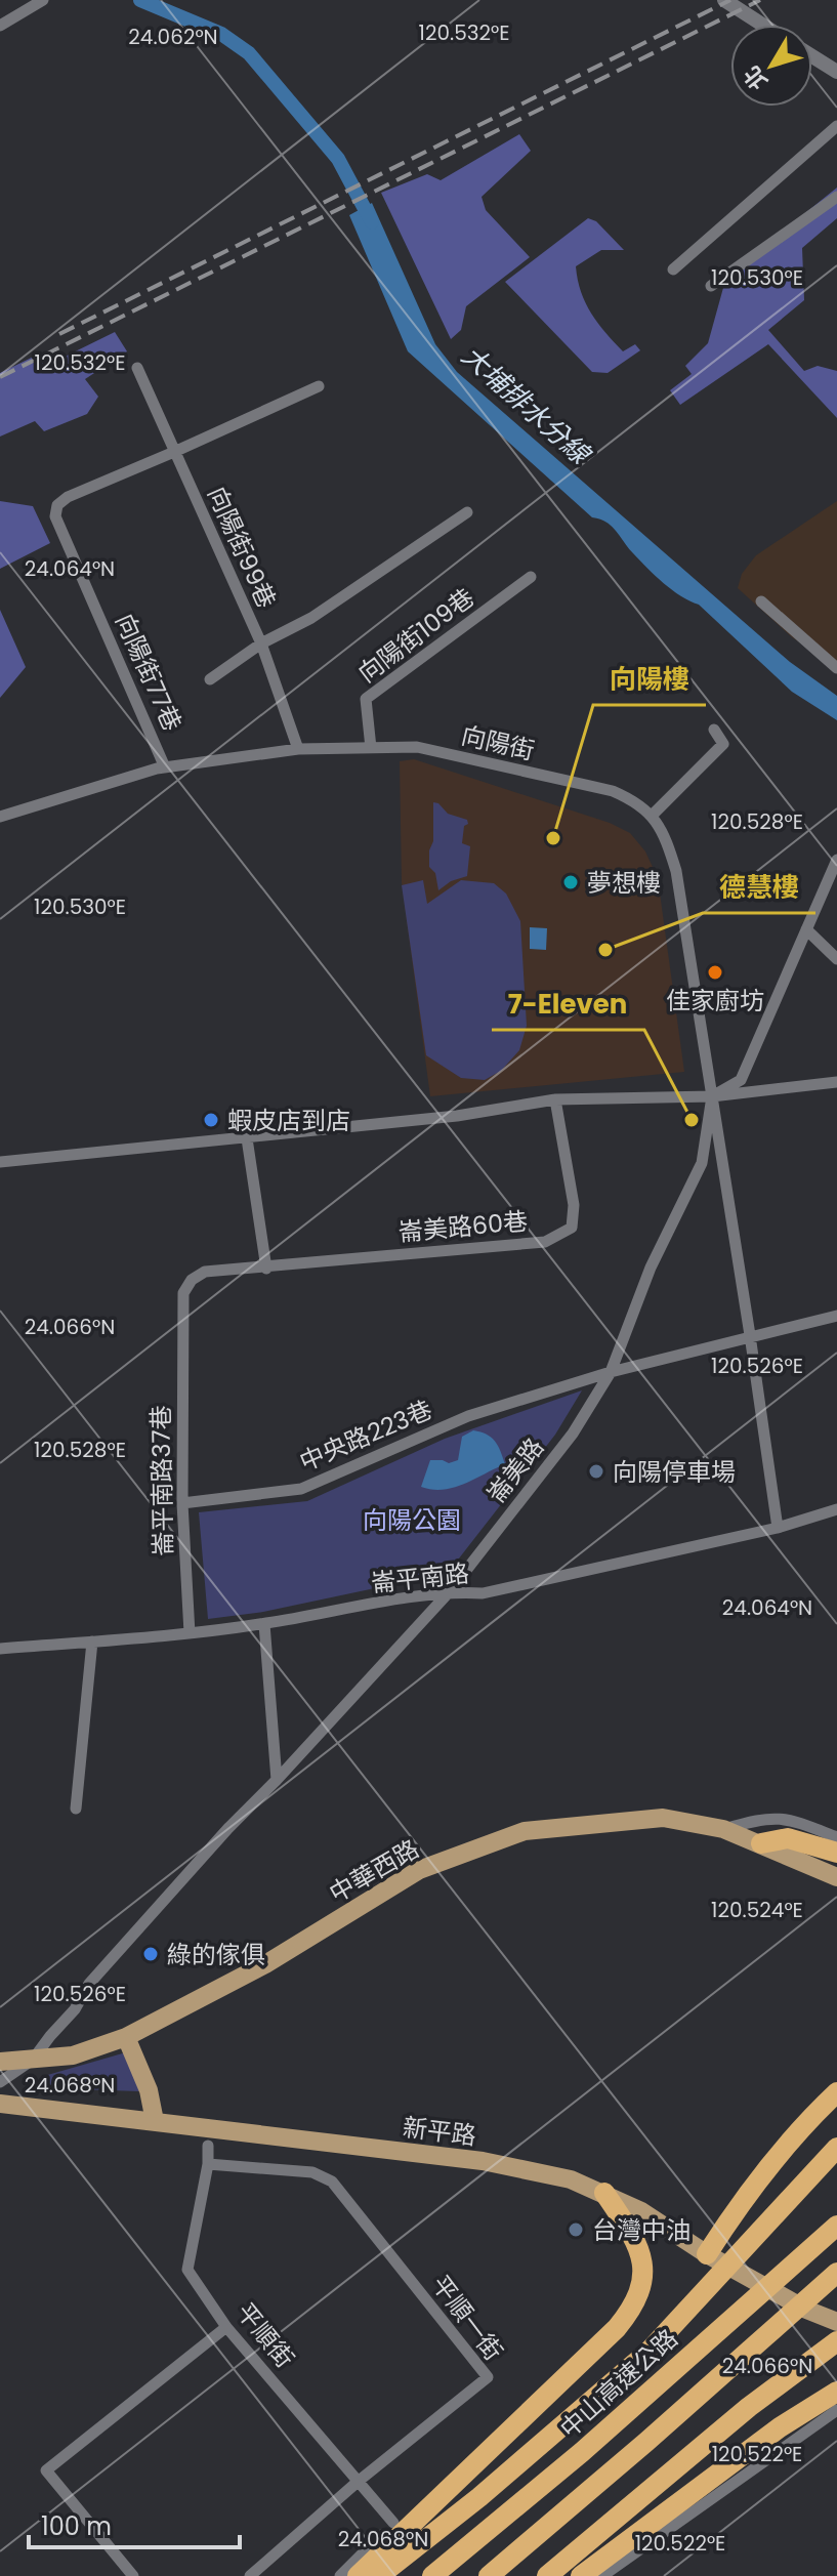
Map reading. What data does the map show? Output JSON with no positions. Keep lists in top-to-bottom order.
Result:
{
  "streets": {
    "highway": ["中山高速公路"],
    "main road": ["中華西路", "新平路"],
    "street": [
      "向陽街99巷",
      "向陽街109巷",
      "向陽街77巷",
      "向陽街",
      "崙美路60巷",
      "中央路223巷",
      "崙美路",
      "崙平南路37巷",
      "崙平南路",
      "平順一街",
      "平順街"
    ]
  },
  "crossings": [
    ["向陽街99巷", "向陽街77巷"],
    ["向陽街99巷", "向陽街"],
    ["向陽街109巷", "向陽街"],
    ["向陽街77巷", "向陽街"],
    ["崙美路60巷", "崙平南路37巷"],
    ["中央路223巷", "崙美路"],
    ["中央路223巷", "崙平南路37巷"],
    ["崙美路", "崙平南路"],
    ["崙美路", "中華西路"],
    ["崙平南路37巷", "崙平南路"],
    ["平順一街", "平順街"]
  ],
  "water": ["大埔排水分線"],
  "parks": ["向陽公園"],
  "places": [
    "向陽樓",
    "夢想樓",
    "德慧樓",
    "佳家廚坊",
    "蝦皮店到店",
    "7-Eleven",
    "向陽停車場",
    "綠的傢俱",
    "台灣中油"
  ],
  "scale_bar": "100 m",
  "north": "bottom left",
  "coordinates": [
    "120.532°E",
    "24.062°N",
    "120.530°E",
    "24.064°N",
    "120.528°E",
    "24.066°N",
    "120.526°E",
    "120.524°E",
    "24.068°N",
    "120.522°E"
  ]
}
